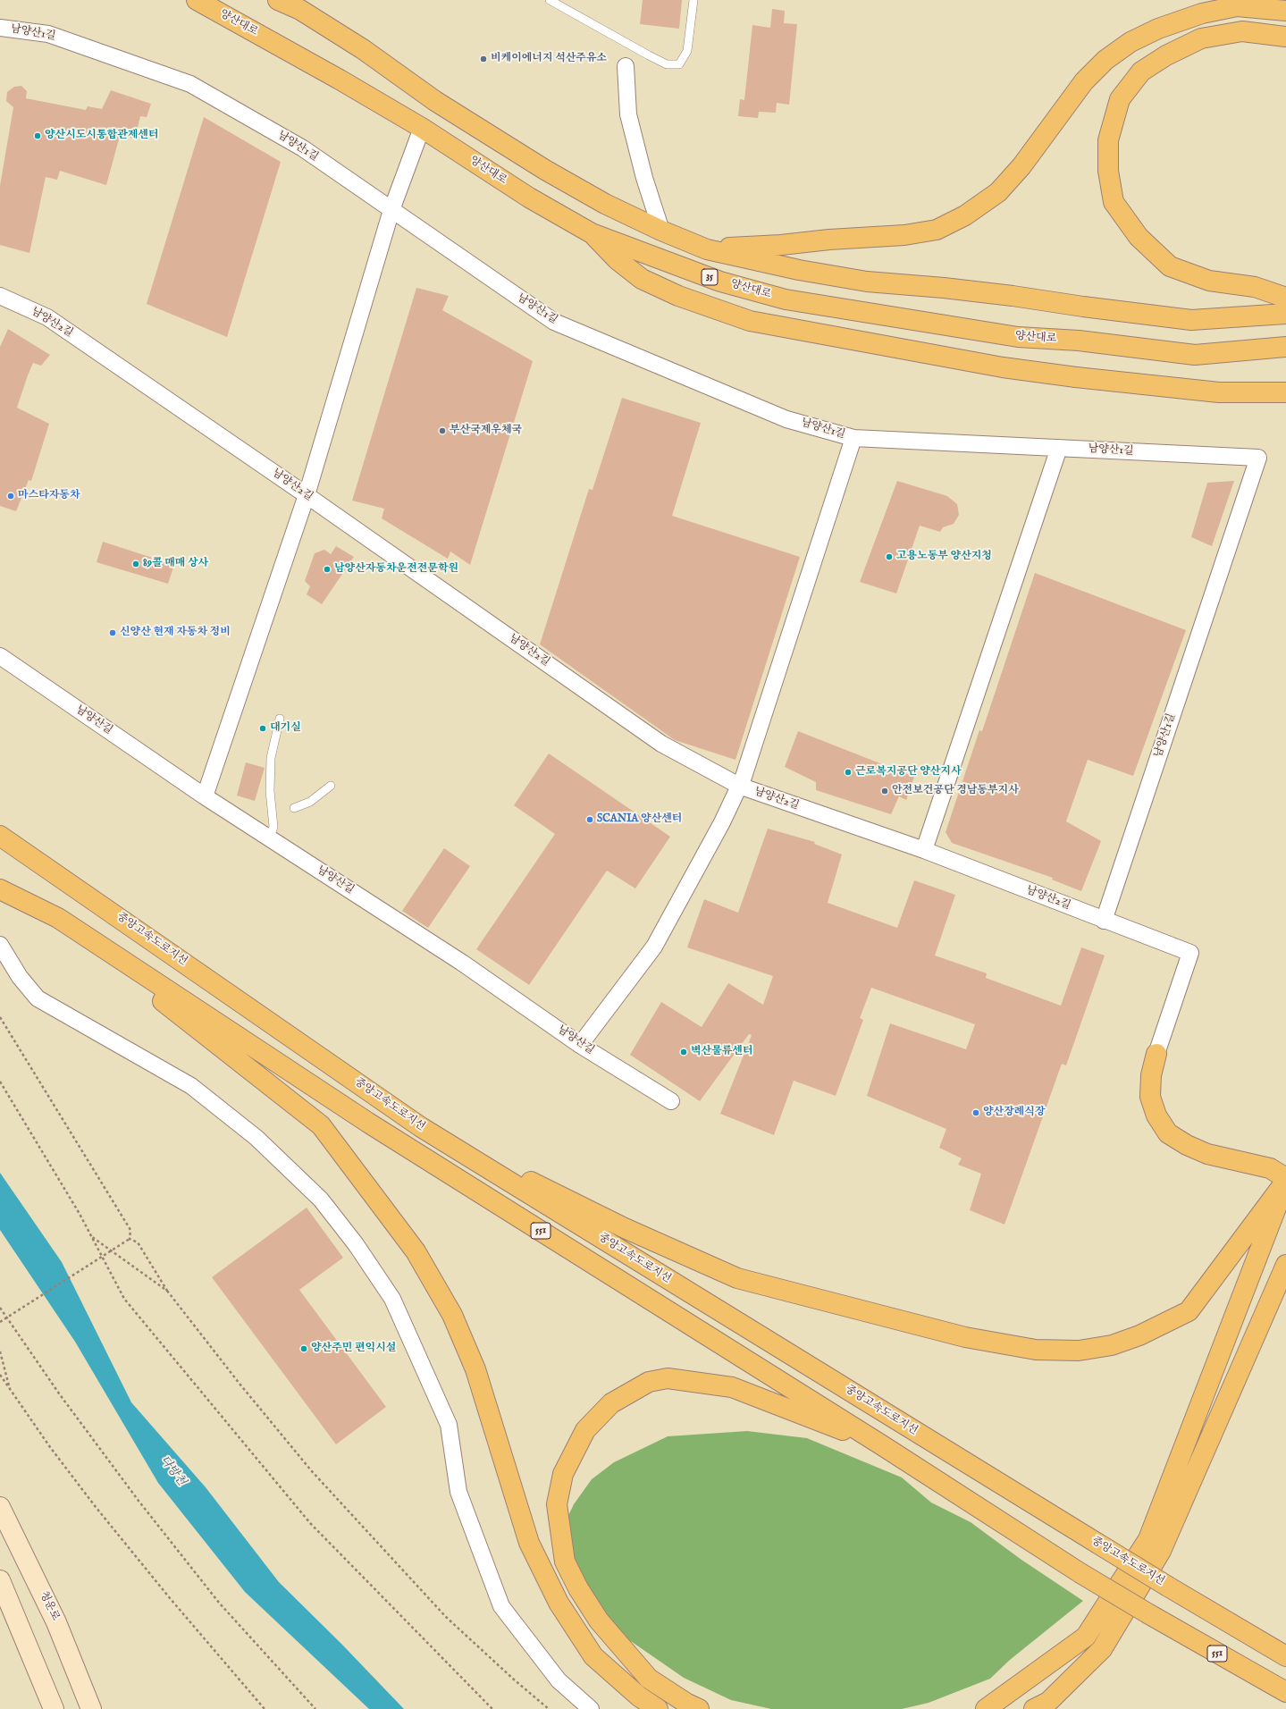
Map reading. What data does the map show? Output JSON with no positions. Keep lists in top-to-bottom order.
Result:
{
  "streets": {
    "main road": [
      "양산대로",
      "35",
      "중앙고속도로지선",
      "551",
      "청운로"
    ],
    "street": ["남양산1길", "남양산2길", "남양산길"]
  },
  "crossings": [
    ["남양산1길", "남양산2길"]
  ],
  "water": ["다방천"],
  "places": [
    "비케이에너지 석산주유소",
    "양산시도시통합관제센터",
    "부산국제우체국",
    "마스타자동차",
    "고용노동부 양산지청",
    "89콜 매매 상사",
    "남양산자동차운전전문학원",
    "신양산 현재 자동차 정비",
    "대기실",
    "근로복지공단 양산지사",
    "안전보건공단 경남동부지사",
    "SCANIA 양산센터",
    "벽산물류센터",
    "양산장례식장",
    "양산주민 편익시설"
  ]
}
